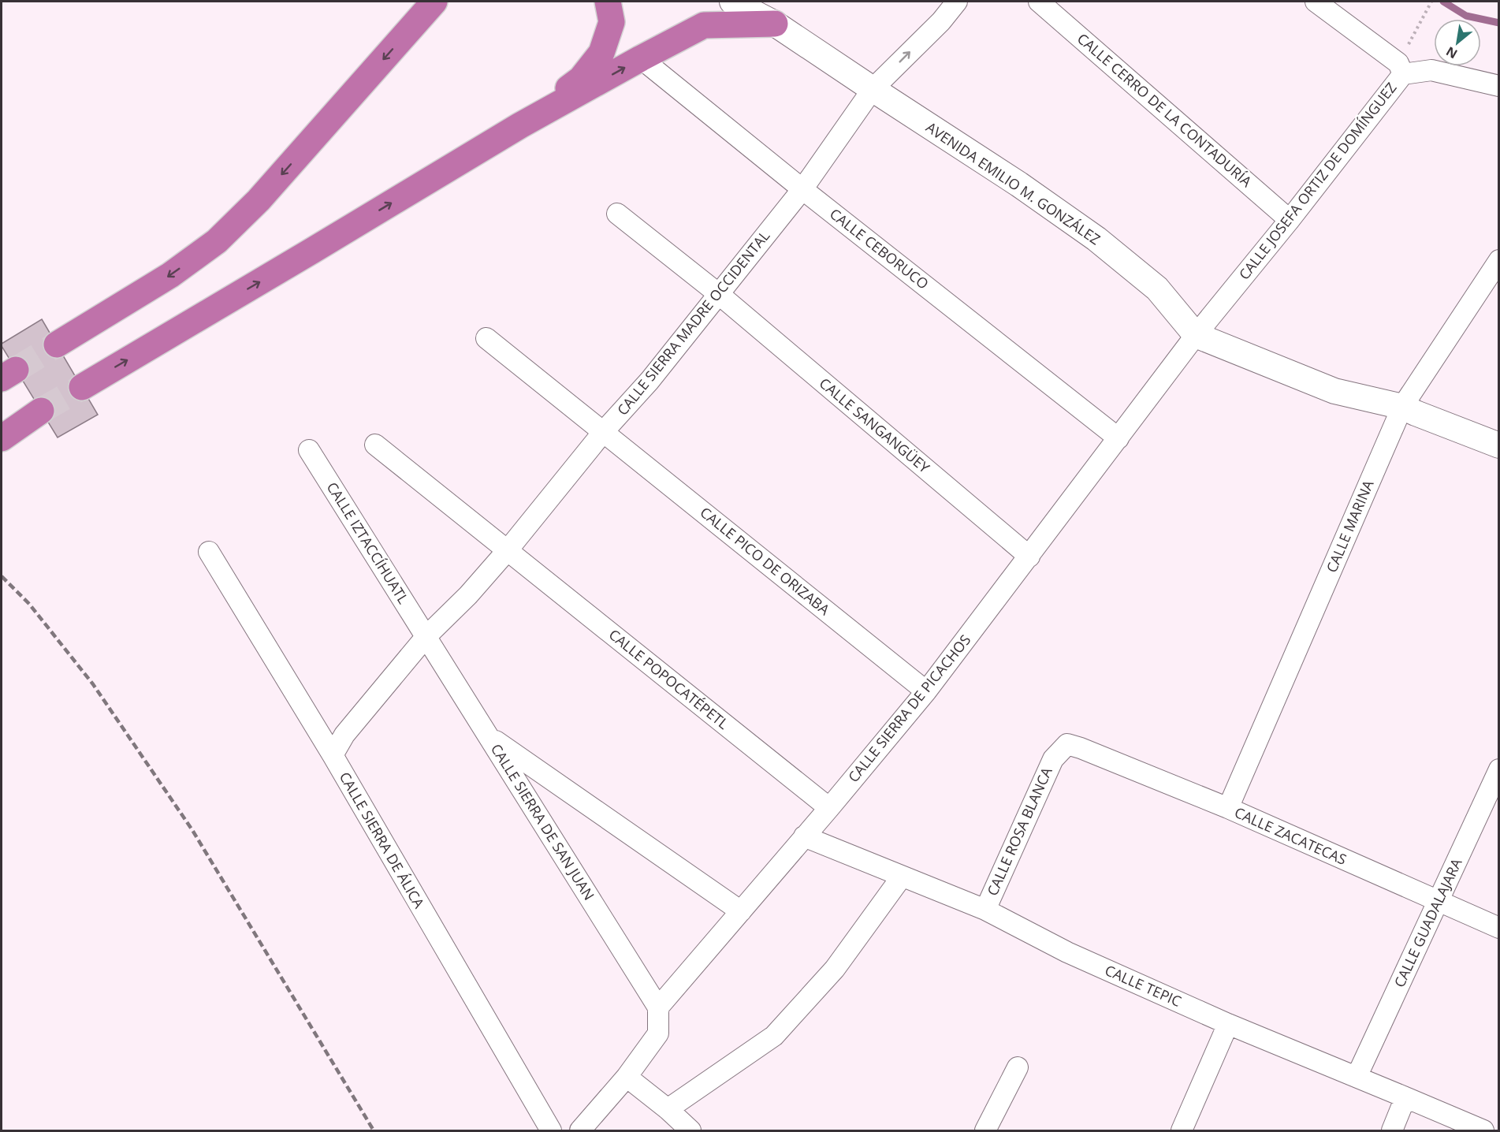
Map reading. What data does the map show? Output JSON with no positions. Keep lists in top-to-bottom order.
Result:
{
  "streets": {
    "street": [
      "CALLE CERRO DE LA CONTADURÍA",
      "CALLE JOSEFA ORTIZ DE DOMÍNGUEZ",
      "AVENIDA EMILIO M. GONZÁLEZ",
      "CALLE CEBORUCO",
      "CALLE SIERRA MADRE OCCIDENTAL",
      "CALLE SANGANGÜEY",
      "CALLE MARINA",
      "CALLE IZTACCÍHUATL",
      "CALLE PICO DE ORIZABA",
      "CALLE POPOCATÉPETL",
      "CALLE SIERRA DE PICACHOS",
      "CALLE SIERRA DE SAN JUAN",
      "CALLE ROSA BLANCA",
      "CALLE ZACATECAS",
      "CALLE SIERRA DE ÁLICA",
      "CALLE GUADALAJARA",
      "CALLE TEPIC"
    ]
  },
  "crossings": [
    ["CALLE CERRO DE LA CONTADURÍA", "CALLE JOSEFA ORTIZ DE DOMÍNGUEZ"],
    ["CALLE JOSEFA ORTIZ DE DOMÍNGUEZ", "AVENIDA EMILIO M. GONZÁLEZ"],
    ["CALLE JOSEFA ORTIZ DE DOMÍNGUEZ", "CALLE SIERRA DE PICACHOS"],
    ["AVENIDA EMILIO M. GONZÁLEZ", "CALLE SIERRA MADRE OCCIDENTAL"],
    ["AVENIDA EMILIO M. GONZÁLEZ", "CALLE MARINA"],
    ["AVENIDA EMILIO M. GONZÁLEZ", "CALLE SIERRA DE PICACHOS"],
    ["CALLE CEBORUCO", "CALLE SIERRA MADRE OCCIDENTAL"],
    ["CALLE CEBORUCO", "CALLE SIERRA DE PICACHOS"],
    ["CALLE SIERRA MADRE OCCIDENTAL", "CALLE SANGANGÜEY"],
    ["CALLE SIERRA MADRE OCCIDENTAL", "CALLE IZTACCÍHUATL"],
    ["CALLE SIERRA MADRE OCCIDENTAL", "CALLE PICO DE ORIZABA"],
    ["CALLE SIERRA MADRE OCCIDENTAL", "CALLE POPOCATÉPETL"],
    ["CALLE SIERRA MADRE OCCIDENTAL", "CALLE SIERRA DE SAN JUAN"],
    ["CALLE SIERRA MADRE OCCIDENTAL", "CALLE SIERRA DE ÁLICA"],
    ["CALLE SANGANGÜEY", "CALLE SIERRA DE PICACHOS"],
    ["CALLE MARINA", "CALLE ZACATECAS"],
    ["CALLE IZTACCÍHUATL", "CALLE SIERRA DE SAN JUAN"],
    ["CALLE PICO DE ORIZABA", "CALLE SIERRA DE PICACHOS"],
    ["CALLE POPOCATÉPETL", "CALLE SIERRA DE PICACHOS"],
    ["CALLE SIERRA DE PICACHOS", "CALLE SIERRA DE SAN JUAN"],
    ["CALLE SIERRA DE PICACHOS", "CALLE TEPIC"],
    ["CALLE ROSA BLANCA", "CALLE ZACATECAS"],
    ["CALLE ROSA BLANCA", "CALLE TEPIC"],
    ["CALLE ZACATECAS", "CALLE GUADALAJARA"],
    ["CALLE GUADALAJARA", "CALLE TEPIC"]
  ],
  "north": "bottom left"
}
